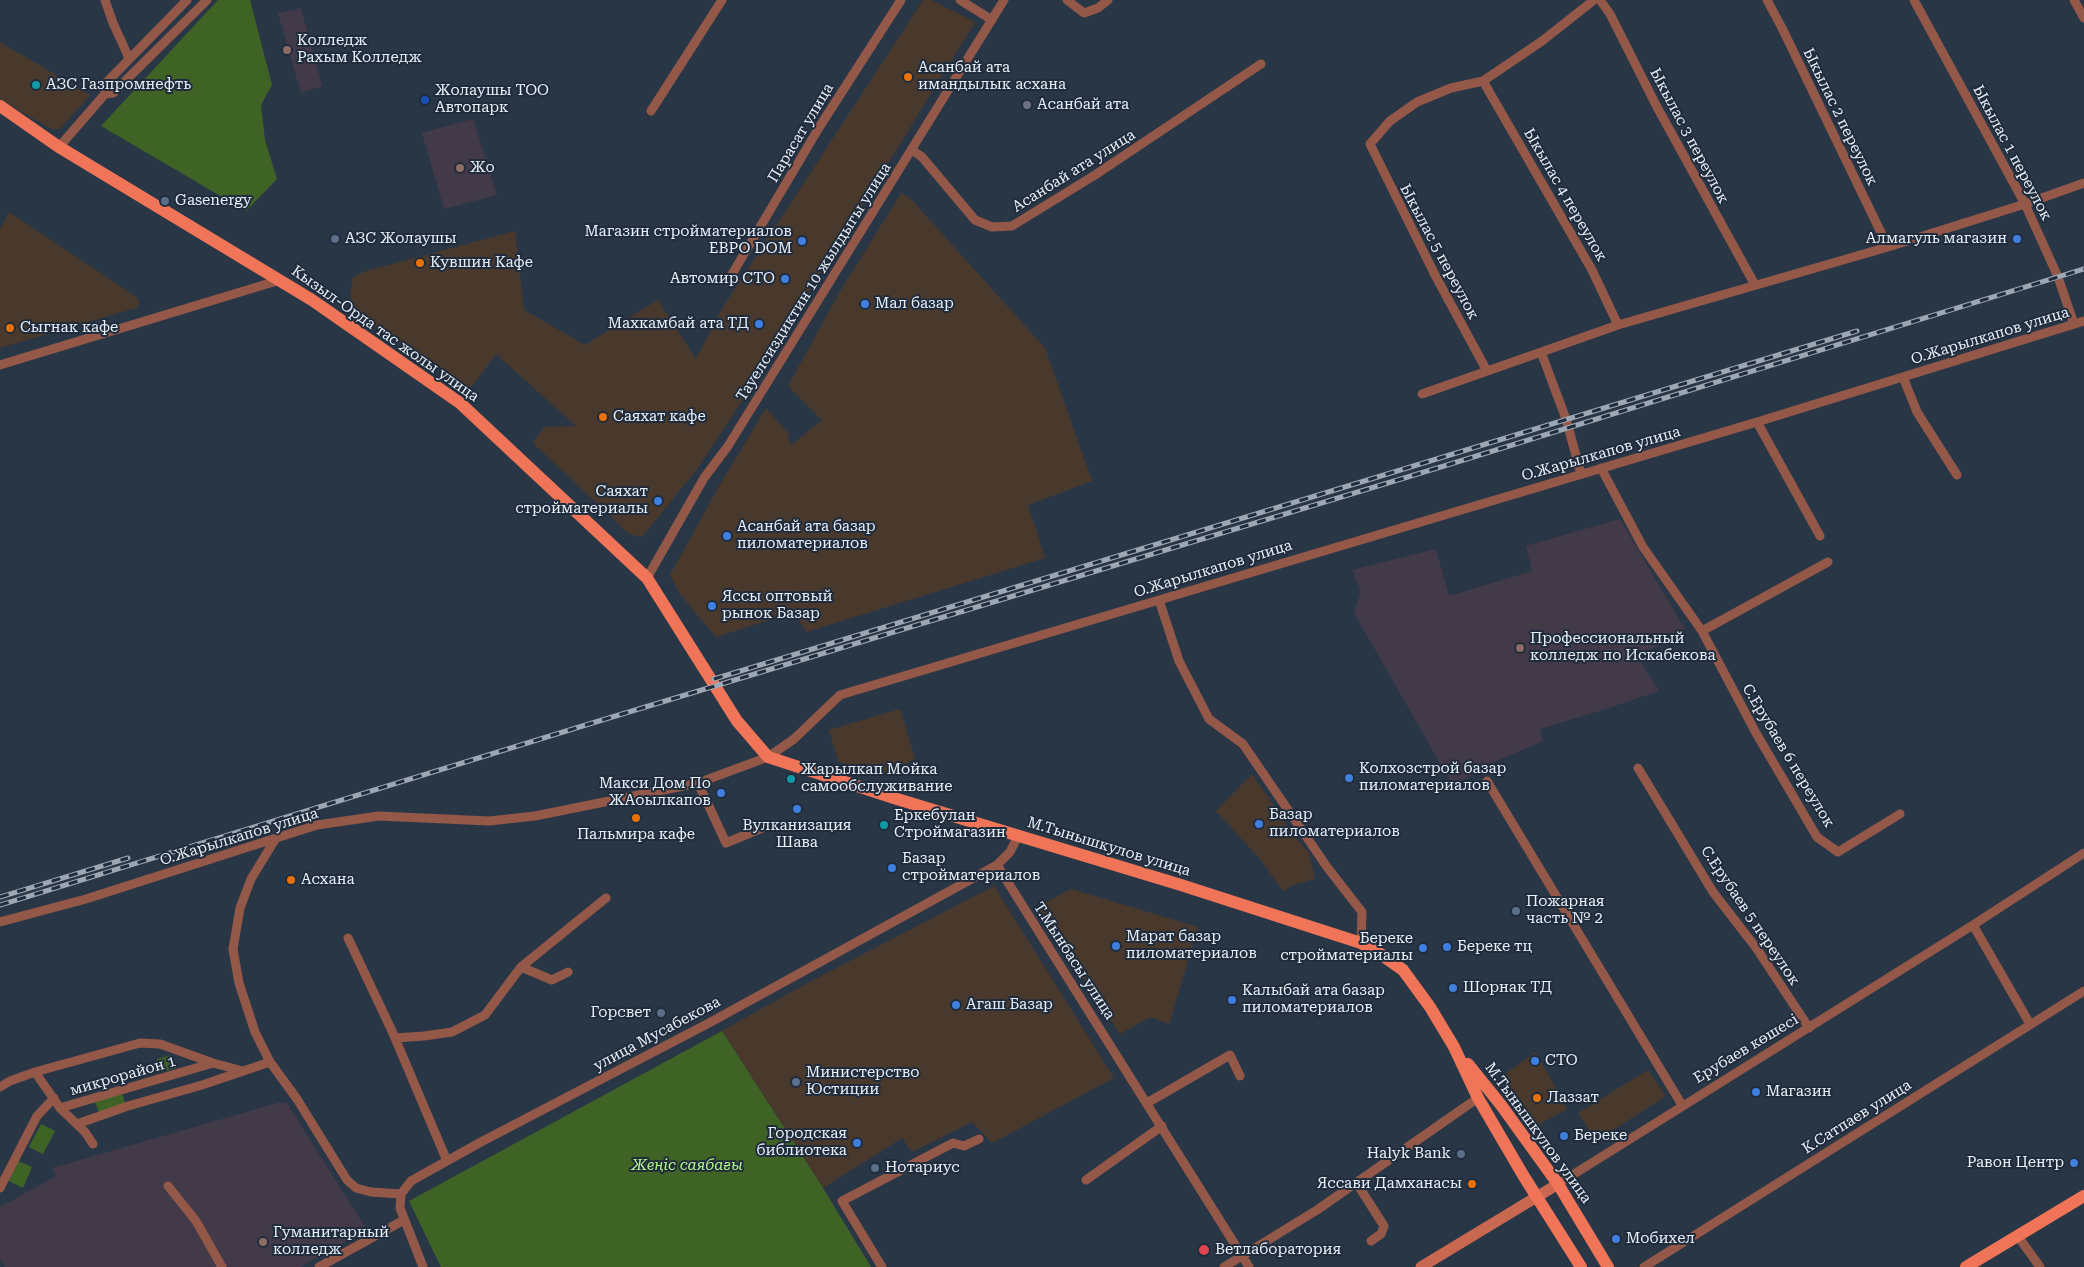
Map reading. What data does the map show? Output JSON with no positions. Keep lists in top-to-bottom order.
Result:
{
  "streets": {
    "main road": ["Кызыл-Орда тас жолы улица", "М.Тынышкулов улица", "Ерубаев көшесі"],
    "street": [
      "Ыкылас 2 переулок",
      "Парасат улица",
      "Ыкылас 3 переулок",
      "Ыкылас 1 переулок",
      "Асанбай ата улица",
      "Ыкылас 4 переулок",
      "Ыкылас 5 переулок",
      "Тауелсиздиктин 10 жылдыгы улица",
      "О.Жарылкапов улица",
      "С.Ерубаев 6 переулок",
      "С.Ерубаев 5 переулок",
      "Т.Мынбасы улица",
      "улица Мусабекова",
      "микрорайон 1",
      "К.Сатпаев улица"
    ]
  },
  "crossings": [
    ["Ыкылас 1 переулок", "О.Жарылкапов улица"],
    ["Асанбай ата улица", "Тауелсиздиктин 10 жылдыгы улица"],
    ["Ыкылас 4 переулок", "Ыкылас 5 переулок"],
    ["Тауелсиздиктин 10 жылдыгы улица", "Кызыл-Орда тас жолы улица"],
    ["Кызыл-Орда тас жолы улица", "О.Жарылкапов улица"],
    ["Кызыл-Орда тас жолы улица", "М.Тынышкулов улица"],
    ["О.Жарылкапов улица", "С.Ерубаев 6 переулок"],
    ["О.Жарылкапов улица", "М.Тынышкулов улица"],
    ["М.Тынышкулов улица", "Ерубаев көшесі"],
    ["С.Ерубаев 5 переулок", "Ерубаев көшесі"],
    ["Т.Мынбасы улица", "улица Мусабекова"]
  ],
  "parks": ["Жеңіс саябағы"],
  "places": [
    "Колледж Рахым Колледж",
    "Асанбай ата имандылык асхана",
    "АЗС Газпромнефть",
    "Жолаушы ТОО Автопарк",
    "Асанбай ата",
    "Жо",
    "Gasenergy",
    "АЗС Жолаушы",
    "Алмагуль магазин",
    "Магазин стройматериалов ЕВРО DOM",
    "Кувшин Кафе",
    "Автомир СТО",
    "Мал базар",
    "Махкамбай ата ТД",
    "Сыгнак кафе",
    "Саяхат кафе",
    "Саяхат стройматериалы",
    "Асанбай ата базар пиломатериалов",
    "Яссы оптовый рынок Базар",
    "Профессиональный колледж по Искабекова",
    "Колхозстрой базар пиломатериалов",
    "Жарылкап Мойка самообслуживание",
    "Макси Дом По ЖАоылкапов",
    "Вулканизация Шава",
    "Пальмира кафе",
    "Базар пиломатериалов",
    "Еркебулан Строймагазин",
    "Базар стройматериалов",
    "Асхана",
    "Пожарная часть № 2",
    "Марат базар пиломатериалов",
    "Береке тц",
    "Береке стройматериалы",
    "Шорнак ТД",
    "Калыбай ата базар пиломатериалов",
    "Агаш Базар",
    "Горсвет",
    "СТО",
    "Министерство Юстиции",
    "Магазин",
    "Лаззат",
    "Береке",
    "Городская библиотека",
    "Halyk Bank",
    "Равон Центр",
    "Нотариус",
    "Яссави Дамханасы",
    "Мобихел",
    "Гуманитарный колледж",
    "Ветлаборатория"
  ]
}
